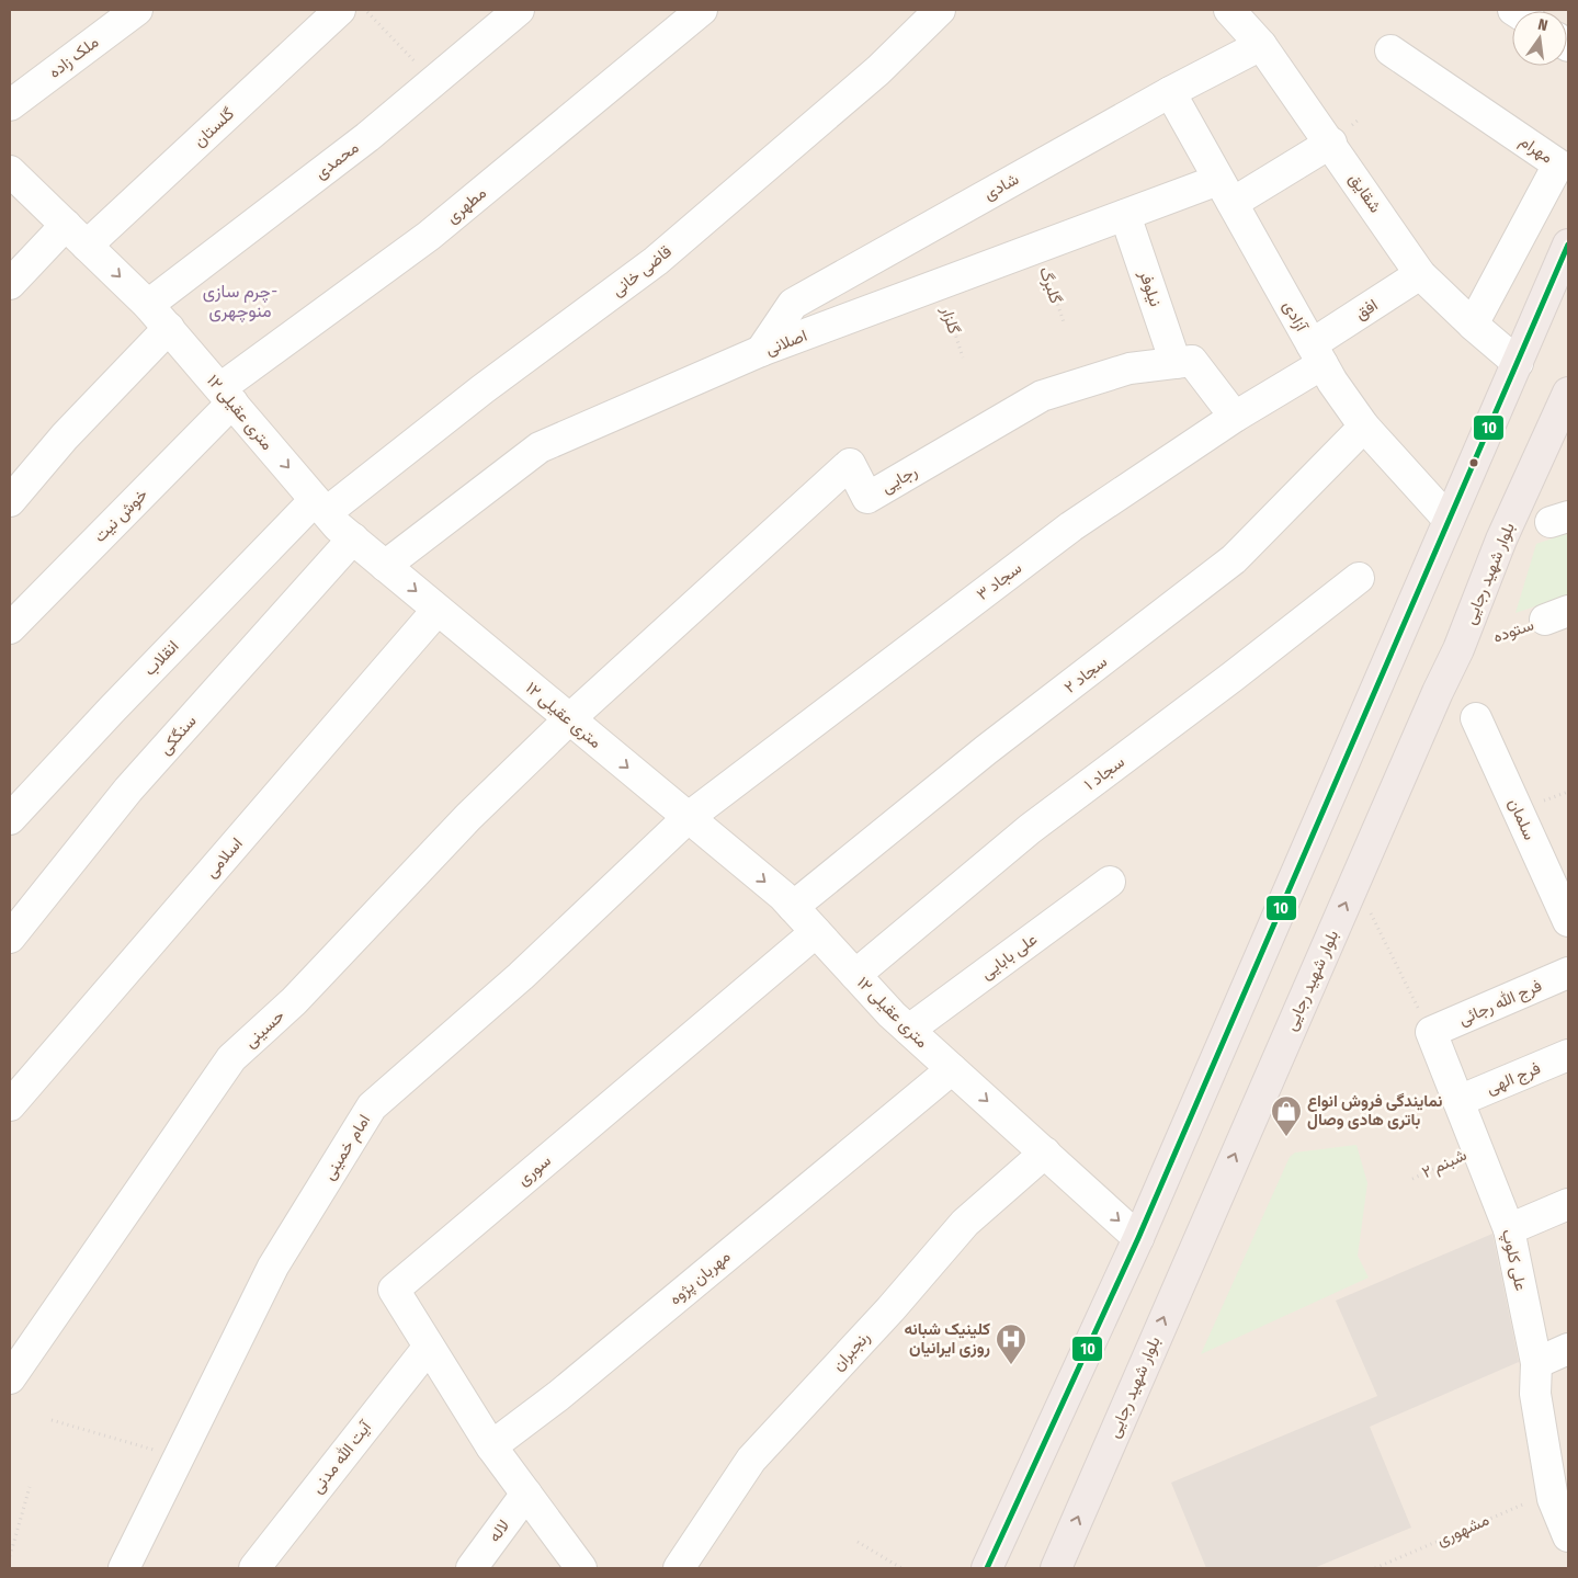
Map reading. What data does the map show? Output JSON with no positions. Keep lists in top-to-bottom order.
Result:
{
  "streets": {
    "highway": ["بلوار شهید رجایی"],
    "street": [
      "ملک زاده",
      "گلستان",
      "مهرام",
      "محمدی",
      "شادی",
      "شقایق",
      "مطهری",
      "قاضی خانی",
      "نیلوفر",
      "افق",
      "آزادی",
      "اصلانی",
      "۱۲ متری عقیلی",
      "رجایی",
      "خوش نیت",
      "سجاد ۳",
      "انقلاب",
      "سجاد ۲",
      "سنگکی",
      "سجاد ۱",
      "سلمان",
      "اسلامی",
      "علی بابایی",
      "فرج الله رجائی",
      "حسینی",
      "فرج الهی",
      "امام خمینی",
      "سوری",
      "علی کلوپ",
      "مهربان پژوه",
      "رنجبران",
      "آیت الله مدنی",
      "لاله"
    ],
    "path": [
      "گلبرگ",
      "گلزار",
      "ستوده",
      "شبنم ۲",
      "مشهوری"
    ]
  },
  "crossings": [
    ["گلستان", "۱۲ متری عقیلی"],
    ["مهرام", "شقایق"],
    ["محمدی", "۱۲ متری عقیلی"],
    ["شادی", "شقایق"],
    ["شادی", "آزادی"],
    ["شادی", "اصلانی"],
    ["شقایق", "افق"],
    ["شقایق", "اصلانی"],
    ["مطهری", "۱۲ متری عقیلی"],
    ["مطهری", "خوش نیت"],
    ["قاضی خانی", "۱۲ متری عقیلی"],
    ["قاضی خانی", "انقلاب"],
    ["گلبرگ", "اصلانی"],
    ["نیلوفر", "اصلانی"],
    ["نیلوفر", "رجایی"],
    ["افق", "آزادی"],
    ["افق", "سجاد ۳"],
    ["آزادی", "اصلانی"],
    ["آزادی", "سجاد ۳"],
    ["آزادی", "سجاد ۲"],
    ["گلزار", "اصلانی"],
    ["اصلانی", "۱۲ متری عقیلی"],
    ["۱۲ متری عقیلی", "رجایی"],
    ["۱۲ متری عقیلی", "خوش نیت"],
    ["۱۲ متری عقیلی", "سجاد ۳"],
    ["۱۲ متری عقیلی", "انقلاب"],
    ["۱۲ متری عقیلی", "سجاد ۲"],
    ["۱۲ متری عقیلی", "سنگکی"],
    ["۱۲ متری عقیلی", "سجاد ۱"],
    ["۱۲ متری عقیلی", "اسلامی"],
    ["۱۲ متری عقیلی", "علی بابایی"],
    ["۱۲ متری عقیلی", "حسینی"],
    ["۱۲ متری عقیلی", "امام خمینی"],
    ["۱۲ متری عقیلی", "سوری"],
    ["۱۲ متری عقیلی", "مهربان پژوه"],
    ["۱۲ متری عقیلی", "رنجبران"],
    ["رجایی", "سجاد ۳"],
    ["رجایی", "حسینی"],
    ["بلوار شهید رجایی", "ستوده"],
    ["سجاد ۳", "امام خمینی"],
    ["فرج الله رجائی", "علی کلوپ"],
    ["فرج الهی", "علی کلوپ"],
    ["شبنم ۲", "علی کلوپ"],
    ["سوری", "مهربان پژوه"],
    ["سوری", "آیت الله مدنی"],
    ["علی کلوپ", "مشهوری"]
  ],
  "one_way": ["۱۲ متری عقیلی"],
  "districts": ["چرم سازی- منوچهری"],
  "places": {
    "shop": ["نمایندگی فروش انواع باتری هادی وصال"],
    "hospital": ["کلینیک شبانه روزی ایرانیان"]
  },
  "lines": ["transit line 10"],
  "north": "top"
}
